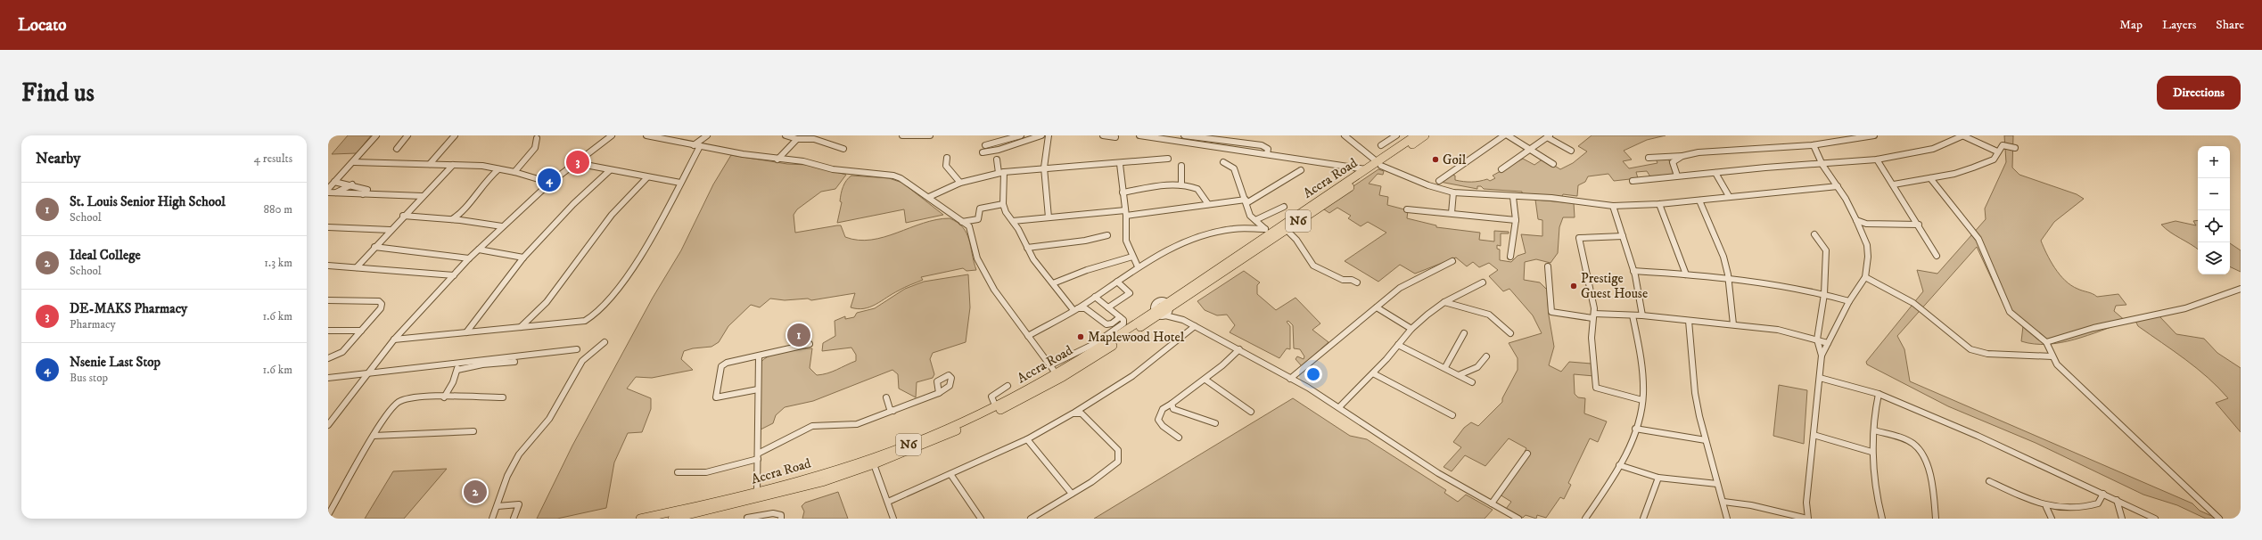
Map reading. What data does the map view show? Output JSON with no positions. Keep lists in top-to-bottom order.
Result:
{
  "streets": {
    "highway": ["Accra Road", "N6"]
  },
  "places": ["Goil", "Prestige Guest House", "Maplewood Hotel"],
  "page": {
    "header": "Locato",
    "nav": ["Map", "Layers", "Share"],
    "buttons": "Directions",
    "title": "Find us",
    "heading": ["Nearby", "4 results"],
    "map_buttons": ["+", "−"],
    "pins": [
      "3",
      "4",
      "1",
      "2"
    ],
    "list": [
      {
        "mark": "1",
        "name": "St. Louis Senior High School",
        "note": "School",
        "value": "880 m"
      },
      {
        "mark": "2",
        "name": "Ideal College",
        "note": "School",
        "value": "1.3 km"
      },
      {
        "mark": "3",
        "name": "DE-MAKS Pharmacy",
        "note": "Pharmacy",
        "value": "1.6 km"
      },
      {
        "mark": "4",
        "name": "Nsenie Last Stop",
        "note": "Bus stop",
        "value": "1.6 km"
      }
    ]
  }
}
